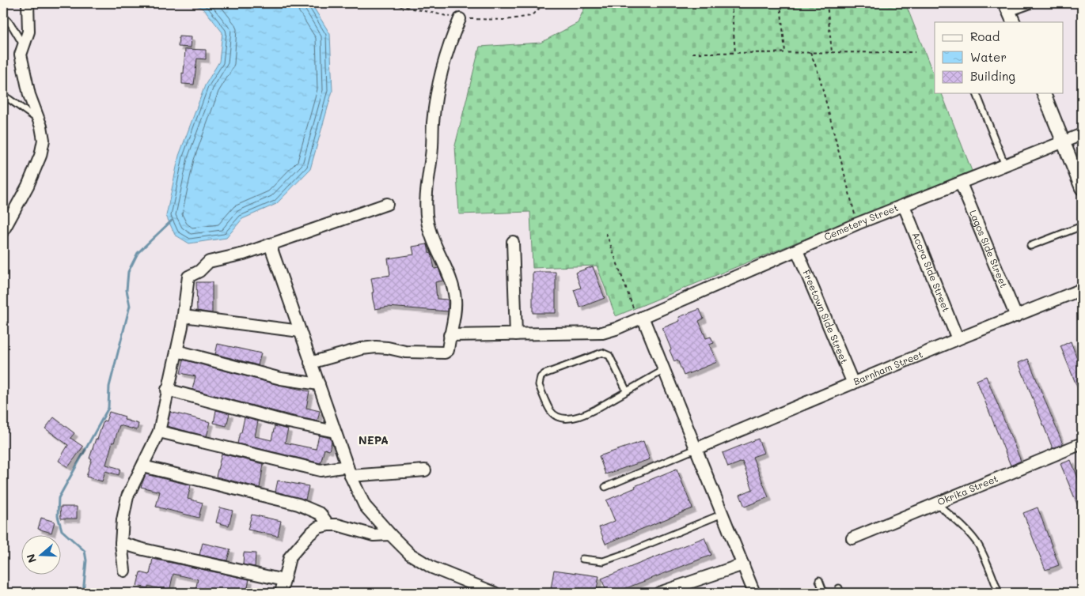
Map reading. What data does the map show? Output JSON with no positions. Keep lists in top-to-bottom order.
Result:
{
  "streets": {
    "street": [
      "Cemetery Street",
      "Lagos Side Street",
      "Accra Side Street",
      "Freetown Side Street",
      "Barnham Street",
      "Okrika Street"
    ]
  },
  "crossings": [
    ["Cemetery Street", "Lagos Side Street"],
    ["Cemetery Street", "Accra Side Street"],
    ["Cemetery Street", "Freetown Side Street"],
    ["Lagos Side Street", "Barnham Street"],
    ["Accra Side Street", "Barnham Street"],
    ["Freetown Side Street", "Barnham Street"]
  ],
  "districts": ["NEPA"],
  "legend": ["Road", "Water", "Building"],
  "north": "left"
}
